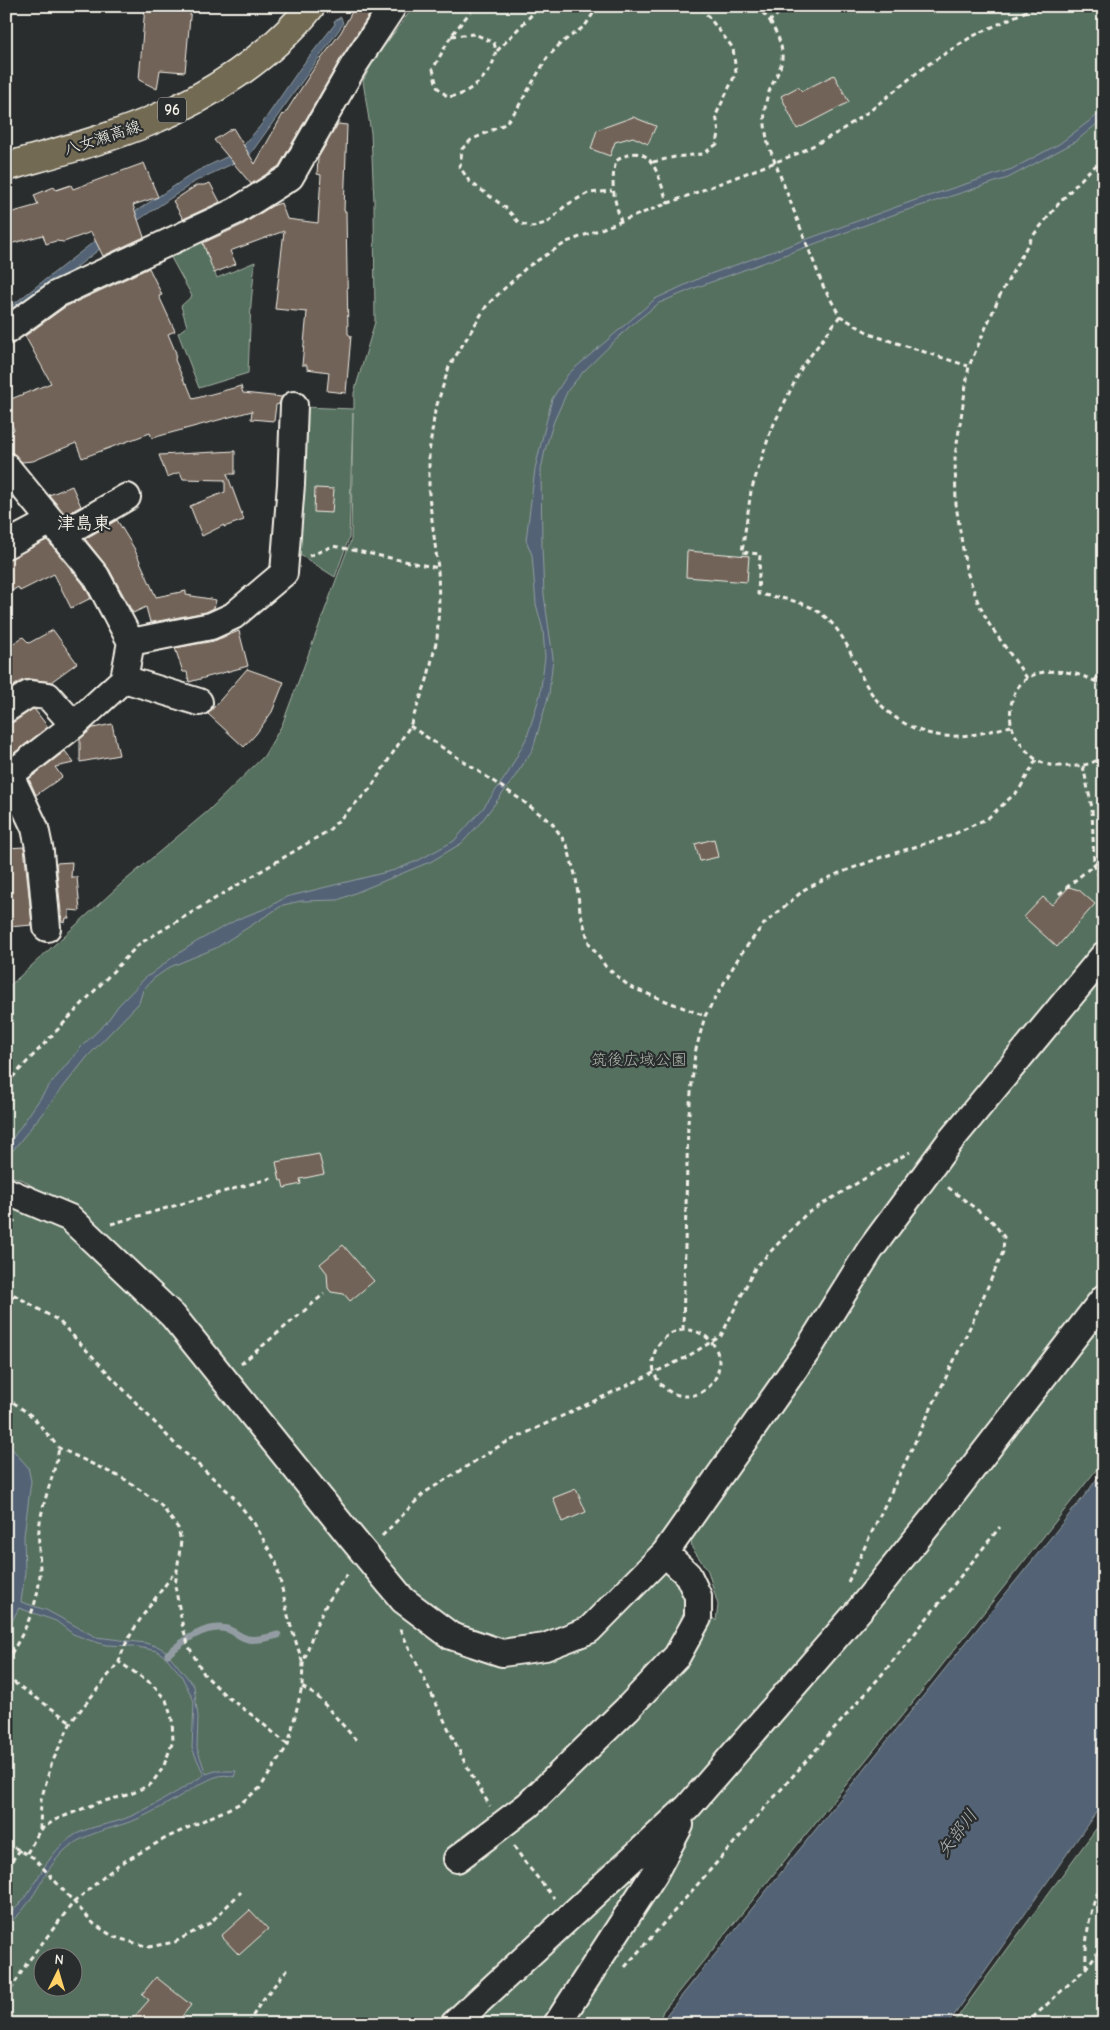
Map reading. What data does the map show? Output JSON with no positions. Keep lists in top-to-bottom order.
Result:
{
  "streets": {
    "main road": ["96", "八女瀬高線"]
  },
  "districts": ["津島東"],
  "water": ["矢部川"],
  "parks": ["筑後広域公園"],
  "north": "top"
}
